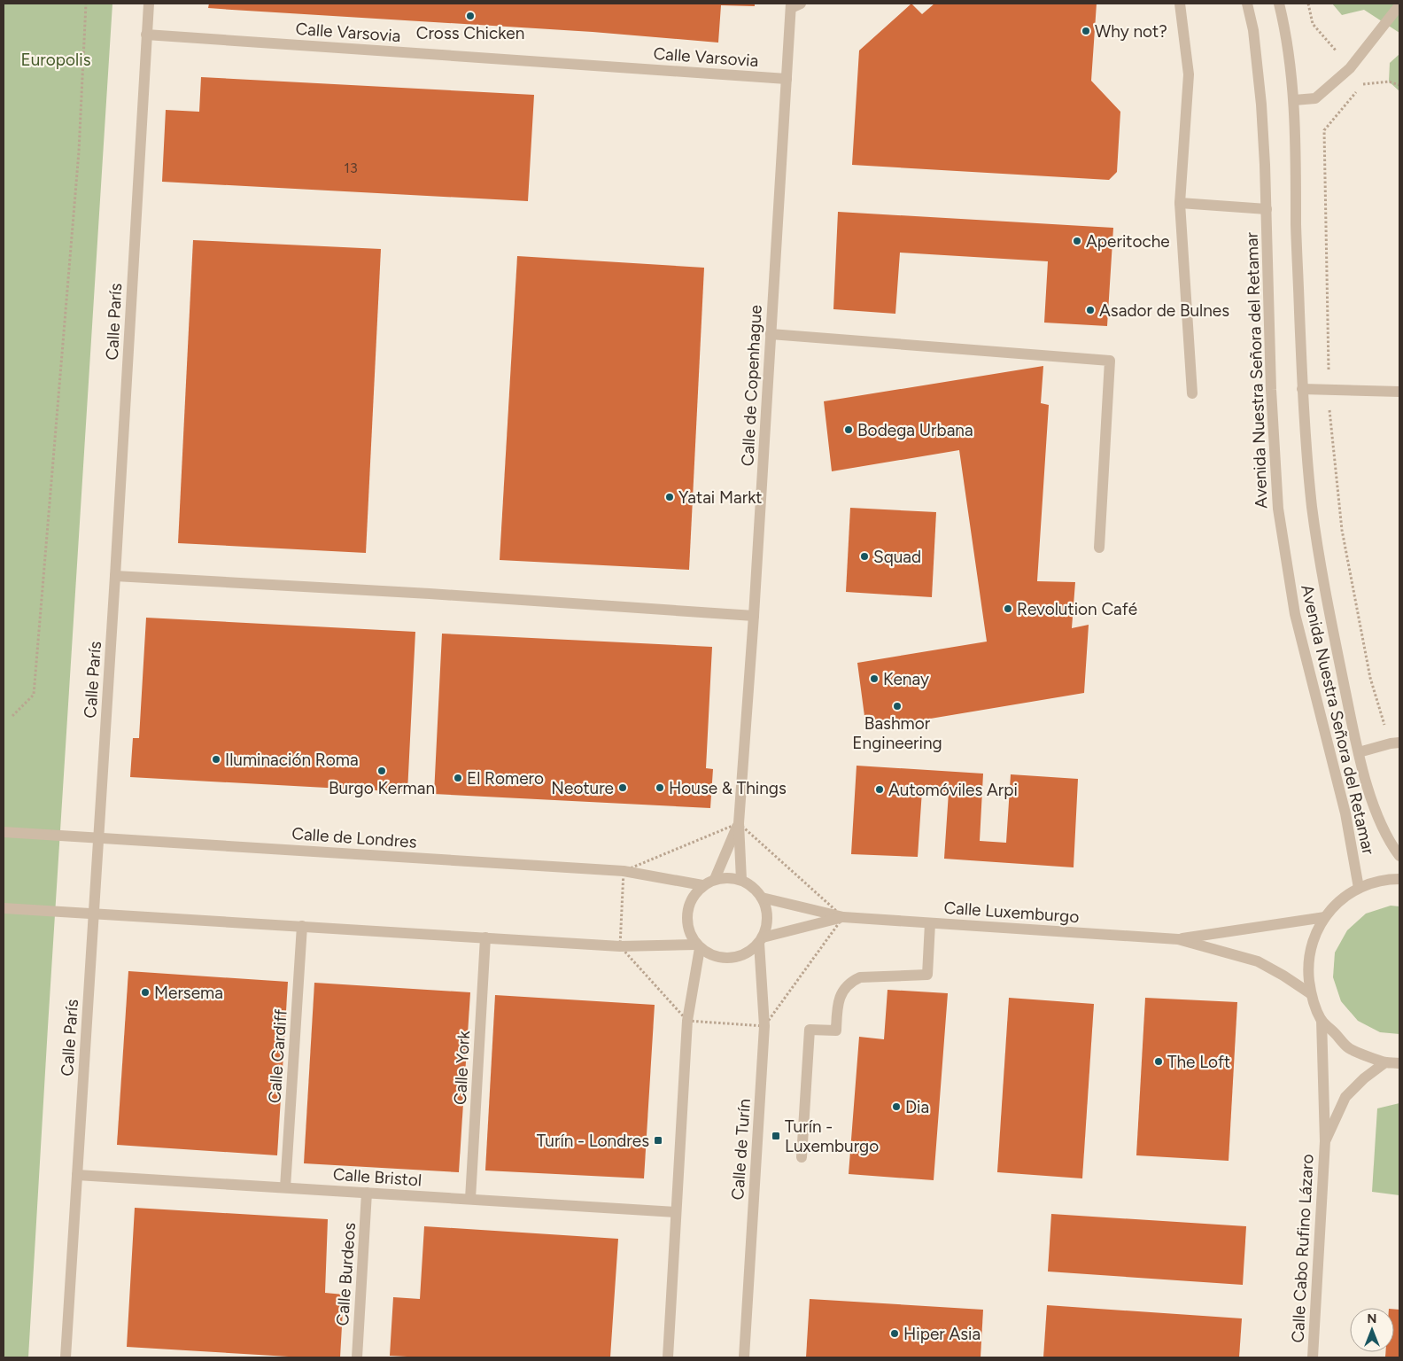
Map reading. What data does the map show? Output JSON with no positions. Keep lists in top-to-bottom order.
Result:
{
  "streets": {
    "street": [
      "Calle Varsovia",
      "Calle París",
      "Avenida Nuestra Señora del Retamar",
      "Calle de Copenhague",
      "Calle de Londres",
      "Calle Luxemburgo",
      "Calle Cardiff",
      "Calle York",
      "Calle de Turín",
      "Calle Bristol",
      "Calle Cabo Rufino Lázaro",
      "Calle Burdeos"
    ]
  },
  "crossings": [
    ["Calle Varsovia", "Calle París"],
    ["Calle Varsovia", "Calle de Copenhague"],
    ["Calle París", "Calle de Londres"],
    ["Calle París", "Calle Bristol"],
    ["Calle de Copenhague", "Calle de Londres"],
    ["Calle de Copenhague", "Calle Luxemburgo"],
    ["Calle de Copenhague", "Calle de Turín"],
    ["Calle de Londres", "Calle Luxemburgo"],
    ["Calle de Londres", "Calle de Turín"],
    ["Calle Luxemburgo", "Calle de Turín"],
    ["Calle Cardiff", "Calle Bristol"],
    ["Calle York", "Calle Bristol"],
    ["Calle Bristol", "Calle Burdeos"]
  ],
  "parks": ["Europolis"],
  "places": {
    "other": [
      "Cross Chicken",
      "Why not?",
      "Aperitoche",
      "Asador de Bulnes",
      "Bodega Urbana",
      "Yatai Markt",
      "Squad",
      "Revolution Café",
      "Kenay",
      "Bashmor Engineering",
      "Iluminación Roma",
      "Burgo Kerman",
      "El Romero",
      "Neoture",
      "House & Things",
      "Automóviles Arpi",
      "Mersema",
      "The Loft",
      "Dia",
      "Hiper Asia"
    ],
    "transit": ["Turín - Luxemburgo", "Turín - Londres"]
  },
  "house_numbers": ["13"],
  "north": "top"
}
